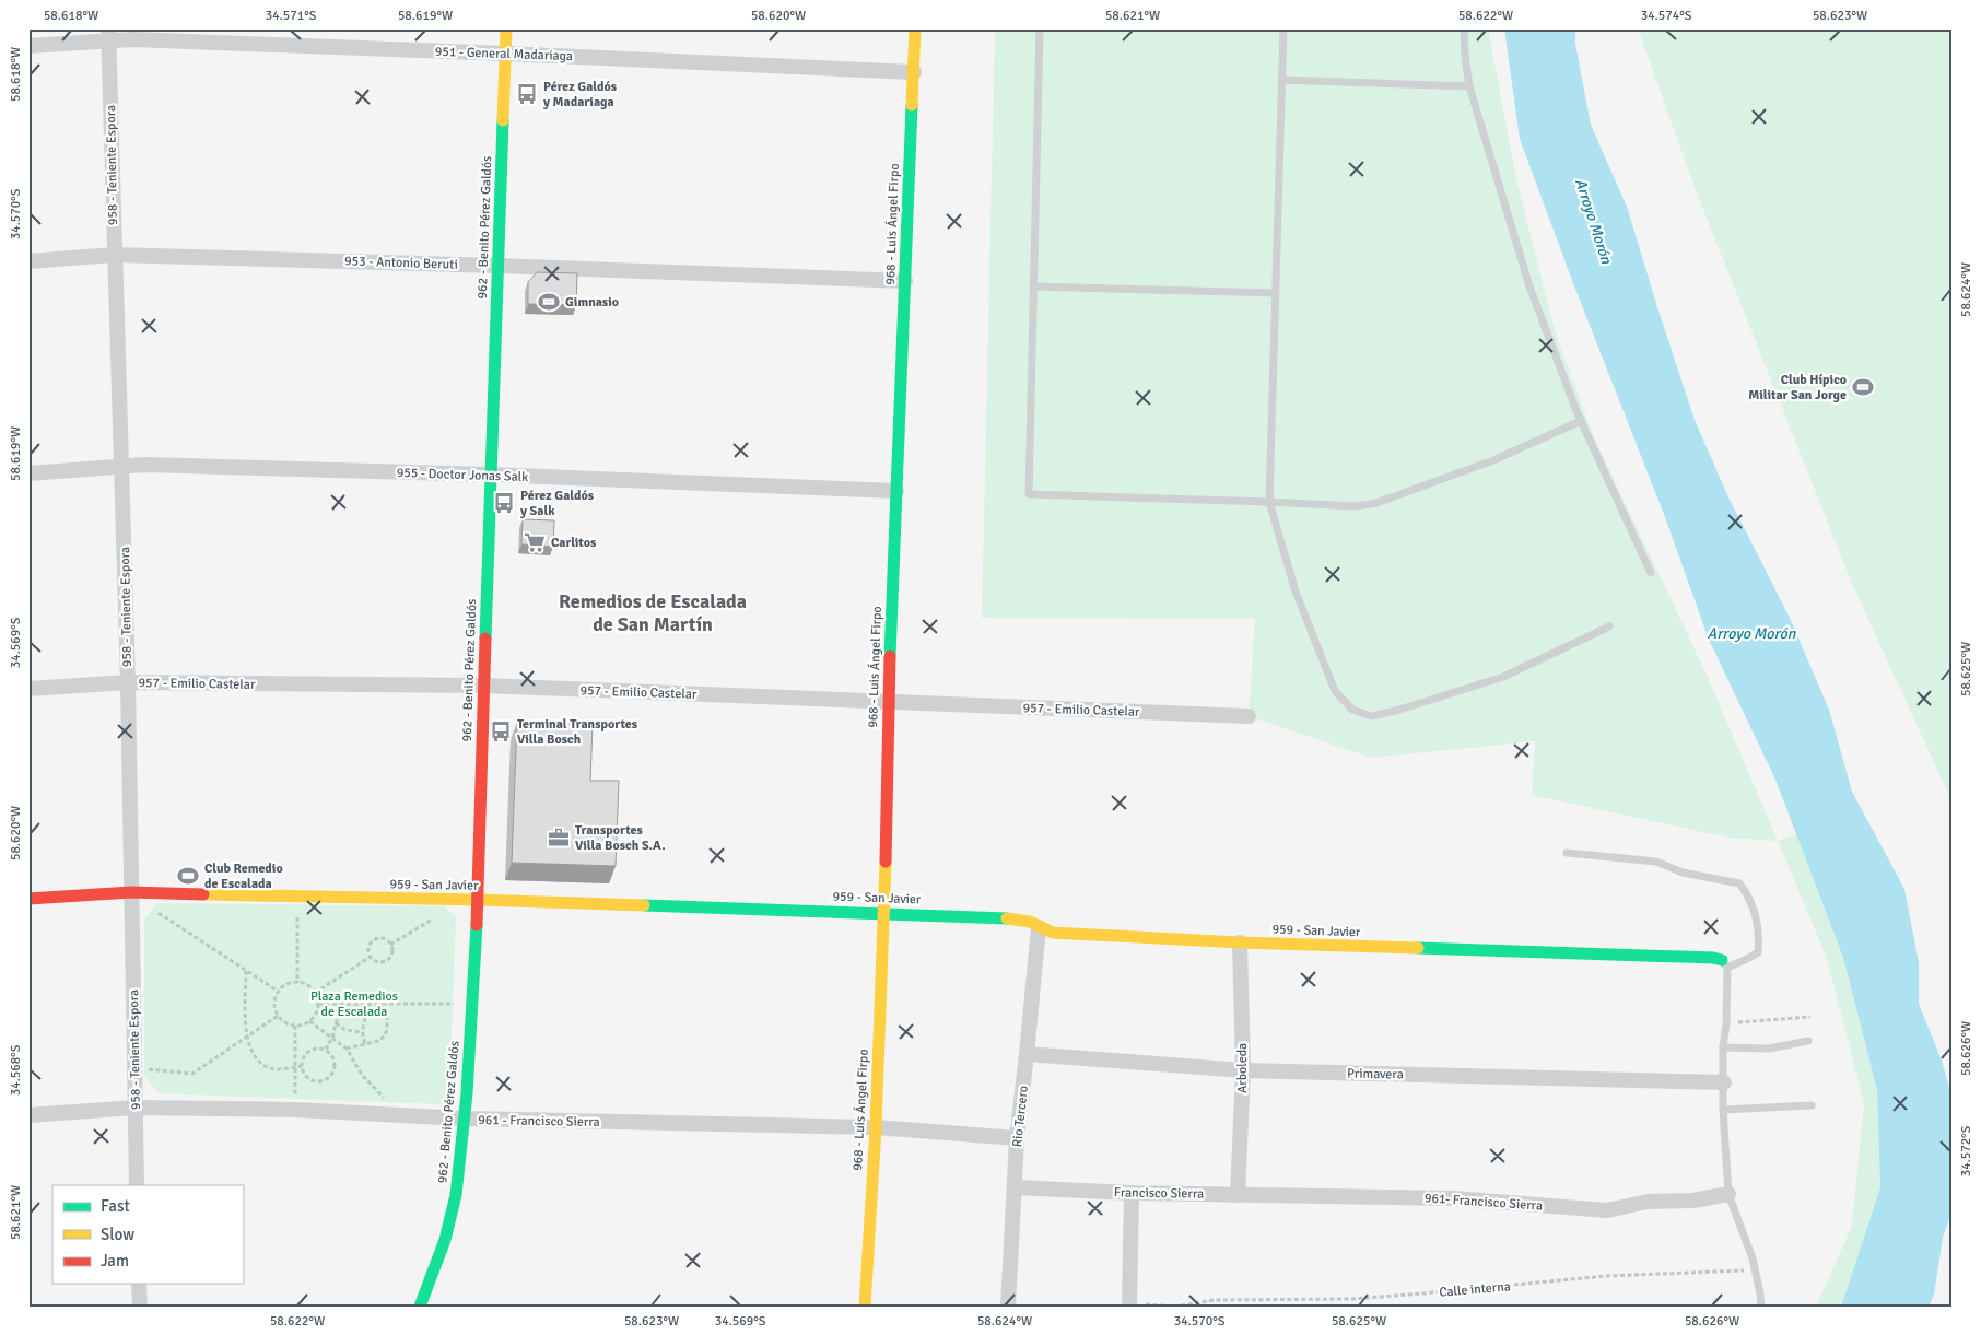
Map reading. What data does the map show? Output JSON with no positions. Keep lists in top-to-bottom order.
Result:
{
  "streets": {
    "street": [
      "951 - General Madariaga",
      "958 - Teniente Espora",
      "968 - Luis Ángel Firpo",
      "962 - Benito Pérez Galdós",
      "953 - Antonio Beruti",
      "955 - Doctor Jonas Salk",
      "957 - Emilio Castelar",
      "959 - San Javier",
      "Arboleda",
      "Primavera",
      "Rio Tercero",
      "961 - Francisco Sierra",
      "Francisco Sierra",
      "961- Francisco Sierra"
    ],
    "path": ["Calle interna"]
  },
  "crossings": [
    ["951 - General Madariaga", "958 - Teniente Espora"],
    ["951 - General Madariaga", "968 - Luis Ángel Firpo"],
    ["951 - General Madariaga", "962 - Benito Pérez Galdós"],
    ["958 - Teniente Espora", "953 - Antonio Beruti"],
    ["958 - Teniente Espora", "955 - Doctor Jonas Salk"],
    ["958 - Teniente Espora", "957 - Emilio Castelar"],
    ["958 - Teniente Espora", "959 - San Javier"],
    ["958 - Teniente Espora", "961 - Francisco Sierra"],
    ["968 - Luis Ángel Firpo", "953 - Antonio Beruti"],
    ["968 - Luis Ángel Firpo", "955 - Doctor Jonas Salk"],
    ["968 - Luis Ángel Firpo", "957 - Emilio Castelar"],
    ["968 - Luis Ángel Firpo", "959 - San Javier"],
    ["968 - Luis Ángel Firpo", "961 - Francisco Sierra"],
    ["962 - Benito Pérez Galdós", "953 - Antonio Beruti"],
    ["962 - Benito Pérez Galdós", "955 - Doctor Jonas Salk"],
    ["962 - Benito Pérez Galdós", "957 - Emilio Castelar"],
    ["962 - Benito Pérez Galdós", "959 - San Javier"],
    ["962 - Benito Pérez Galdós", "961 - Francisco Sierra"],
    ["959 - San Javier", "Arboleda"],
    ["959 - San Javier", "Rio Tercero"],
    ["Arboleda", "Primavera"],
    ["Arboleda", "Francisco Sierra"],
    ["Arboleda", "961- Francisco Sierra"],
    ["Primavera", "Rio Tercero"],
    ["Rio Tercero", "961 - Francisco Sierra"],
    ["Rio Tercero", "Francisco Sierra"],
    ["Francisco Sierra", "961- Francisco Sierra"]
  ],
  "districts": ["Remedios de Escalada de San Martín"],
  "water": ["Arroyo Morón"],
  "parks": ["Plaza Remedios de Escalada"],
  "places": {
    "bus stop": ["Pérez Galdós y Madariaga", "Pérez Galdós y Salk", "Terminal Transportes Villa Bosch"],
    "sports": ["Gimnasio", "Club Hípico Militar San Jorge", "Club Remedio de Escalada"],
    "supermarket": ["Carlitos"],
    "office": ["Transportes Villa Bosch S.A."]
  },
  "legend": ["Fast", "Slow", "Jam"],
  "coordinates": [
    "58.618°W",
    "34.571°S",
    "58.619°W",
    "58.620°W",
    "58.621°W",
    "58.622°W",
    "34.574°S",
    "58.623°W",
    "34.570°S",
    "58.624°W",
    "34.569°S",
    "58.625°W",
    "58.626°W",
    "34.568°S",
    "34.572°S"
  ]
}
